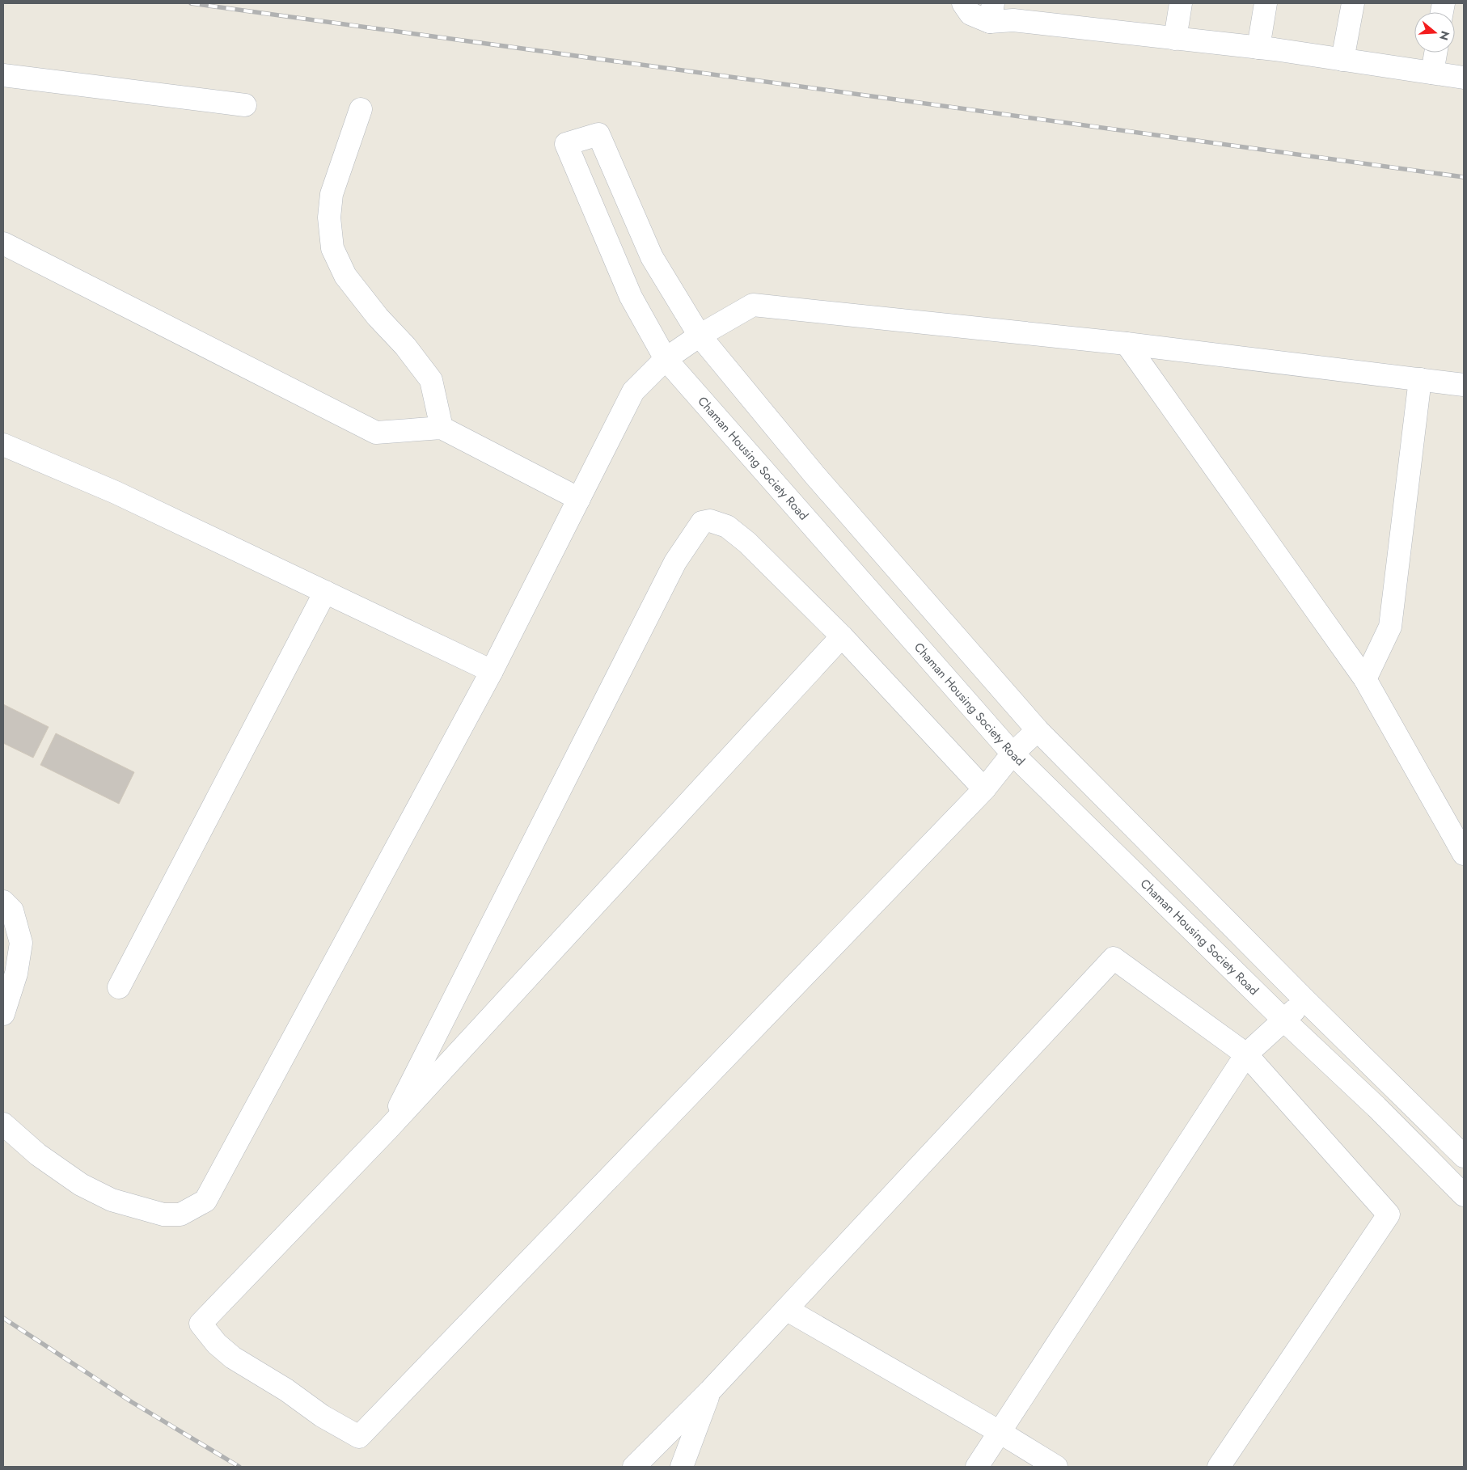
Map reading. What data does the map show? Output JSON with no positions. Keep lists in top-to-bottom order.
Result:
{
  "streets": {
    "street": ["Chaman Housing Society Road"]
  },
  "north": "right"
}
